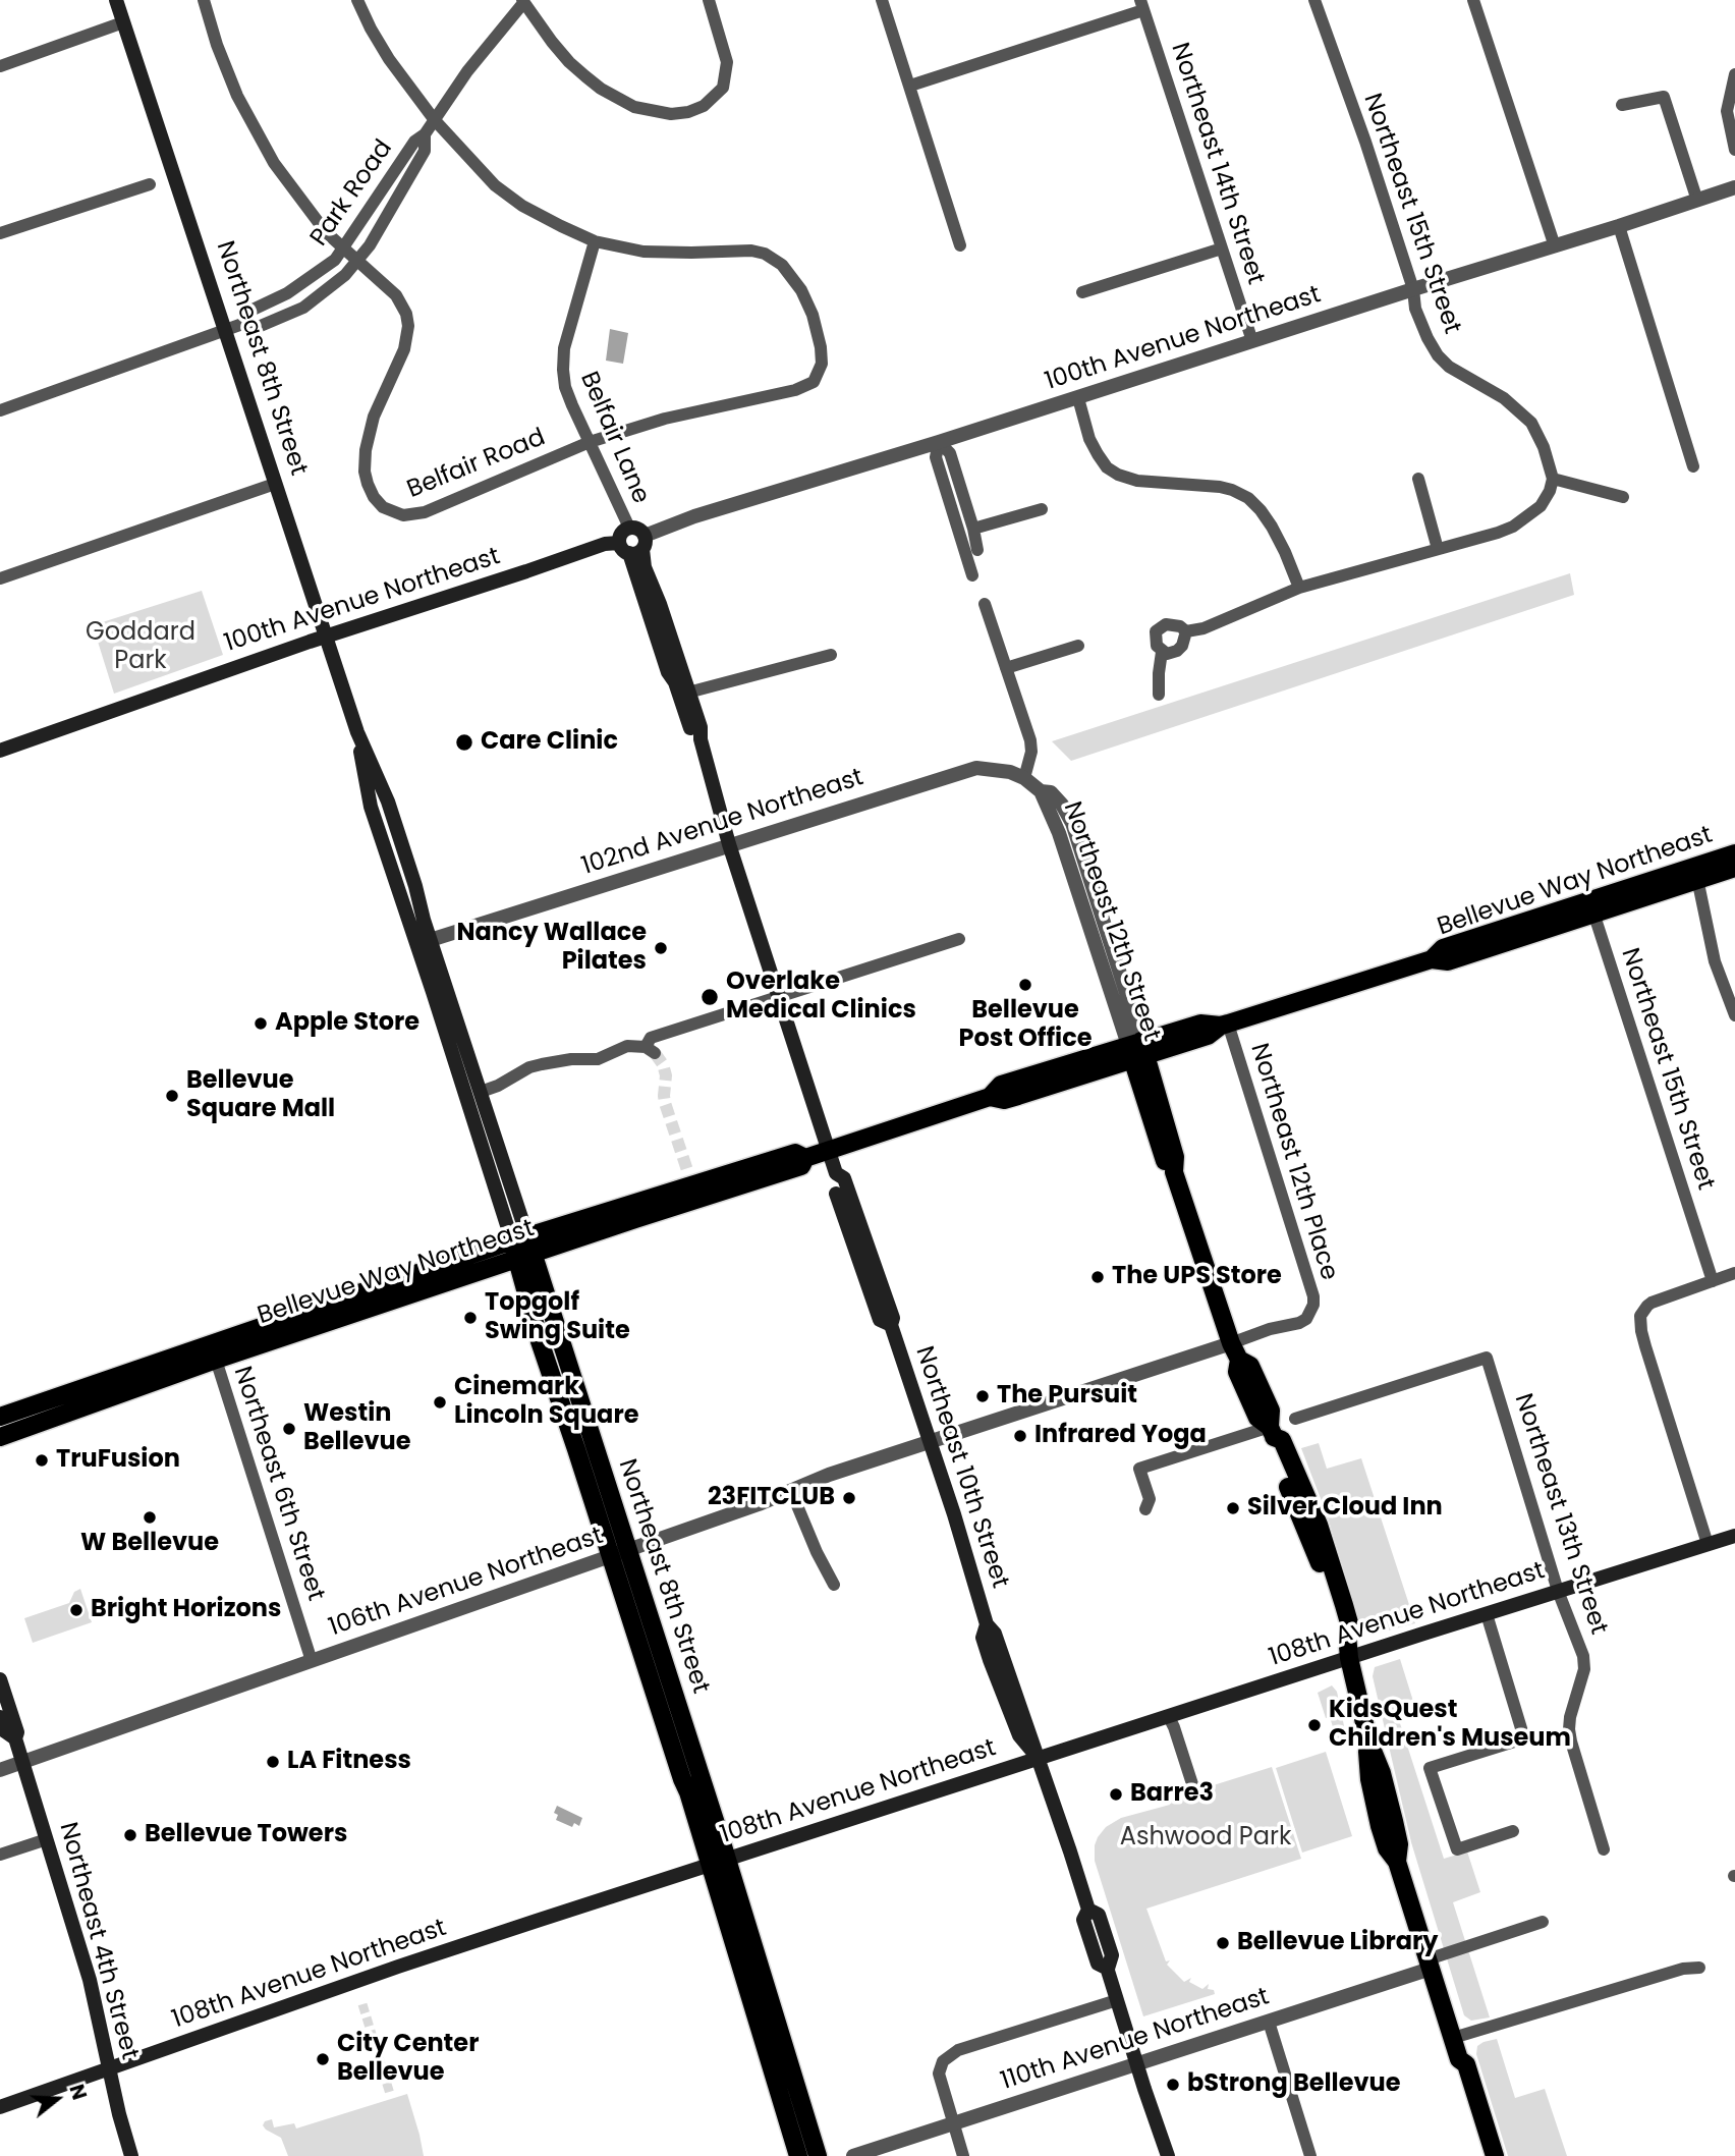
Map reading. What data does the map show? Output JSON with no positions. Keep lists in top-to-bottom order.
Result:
{
  "streets": {
    "main road": [
      "100th Avenue Northeast",
      "Northeast 8th Street",
      "Bellevue Way Northeast",
      "Northeast 12th Street",
      "Northeast 10th Street",
      "108th Avenue Northeast",
      "Northeast 4th Street"
    ],
    "street": [
      "Northeast 14th Street",
      "Park Road",
      "Northeast 15th Street",
      "Belfair Lane",
      "Belfair Road",
      "102nd Avenue Northeast",
      "Northeast 12th Place",
      "Northeast 6th Street",
      "Northeast 13th Street",
      "106th Avenue Northeast",
      "110th Avenue Northeast"
    ]
  },
  "crossings": [
    ["Northeast 14th Street", "100th Avenue Northeast"],
    ["Park Road", "Northeast 8th Street"],
    ["Park Road", "Belfair Road"],
    ["Northeast 15th Street", "100th Avenue Northeast"],
    ["Northeast 15th Street", "Bellevue Way Northeast"],
    ["100th Avenue Northeast", "Northeast 8th Street"],
    ["100th Avenue Northeast", "Northeast 10th Street"],
    ["Northeast 8th Street", "102nd Avenue Northeast"],
    ["Northeast 8th Street", "Bellevue Way Northeast"],
    ["Northeast 8th Street", "106th Avenue Northeast"],
    ["Northeast 8th Street", "108th Avenue Northeast"],
    ["Belfair Lane", "Belfair Road"],
    ["102nd Avenue Northeast", "Northeast 12th Street"],
    ["102nd Avenue Northeast", "Northeast 10th Street"],
    ["Bellevue Way Northeast", "Northeast 12th Street"],
    ["Bellevue Way Northeast", "Northeast 12th Place"],
    ["Bellevue Way Northeast", "Northeast 10th Street"],
    ["Bellevue Way Northeast", "Northeast 6th Street"],
    ["Northeast 12th Street", "Northeast 12th Place"],
    ["Northeast 12th Street", "106th Avenue Northeast"],
    ["Northeast 12th Street", "108th Avenue Northeast"],
    ["Northeast 12th Street", "110th Avenue Northeast"],
    ["Northeast 12th Place", "106th Avenue Northeast"],
    ["Northeast 10th Street", "106th Avenue Northeast"],
    ["Northeast 10th Street", "108th Avenue Northeast"],
    ["Northeast 10th Street", "110th Avenue Northeast"],
    ["Northeast 6th Street", "106th Avenue Northeast"],
    ["Northeast 13th Street", "108th Avenue Northeast"],
    ["106th Avenue Northeast", "Northeast 4th Street"],
    ["108th Avenue Northeast", "Northeast 4th Street"]
  ],
  "parks": ["Goddard Park", "Ashwood Park"],
  "places": [
    "Care Clinic",
    "Nancy Wallace Pilates",
    "Bellevue Post Office",
    "Overlake Medical Clinics",
    "Apple Store",
    "Bellevue Square Mall",
    "The UPS Store",
    "Topgolf Swing Suite",
    "The Pursuit",
    "Cinemark Lincoln Square",
    "Westin Bellevue",
    "Infrared Yoga",
    "TruFusion",
    "23FITCLUB",
    "Silver Cloud Inn",
    "W Bellevue",
    "Bright Horizons",
    "KidsQuest Children's Museum",
    "LA Fitness",
    "Barre3",
    "Bellevue Towers",
    "Bellevue Library",
    "City Center Bellevue",
    "bStrong Bellevue"
  ],
  "north": "right"
}
